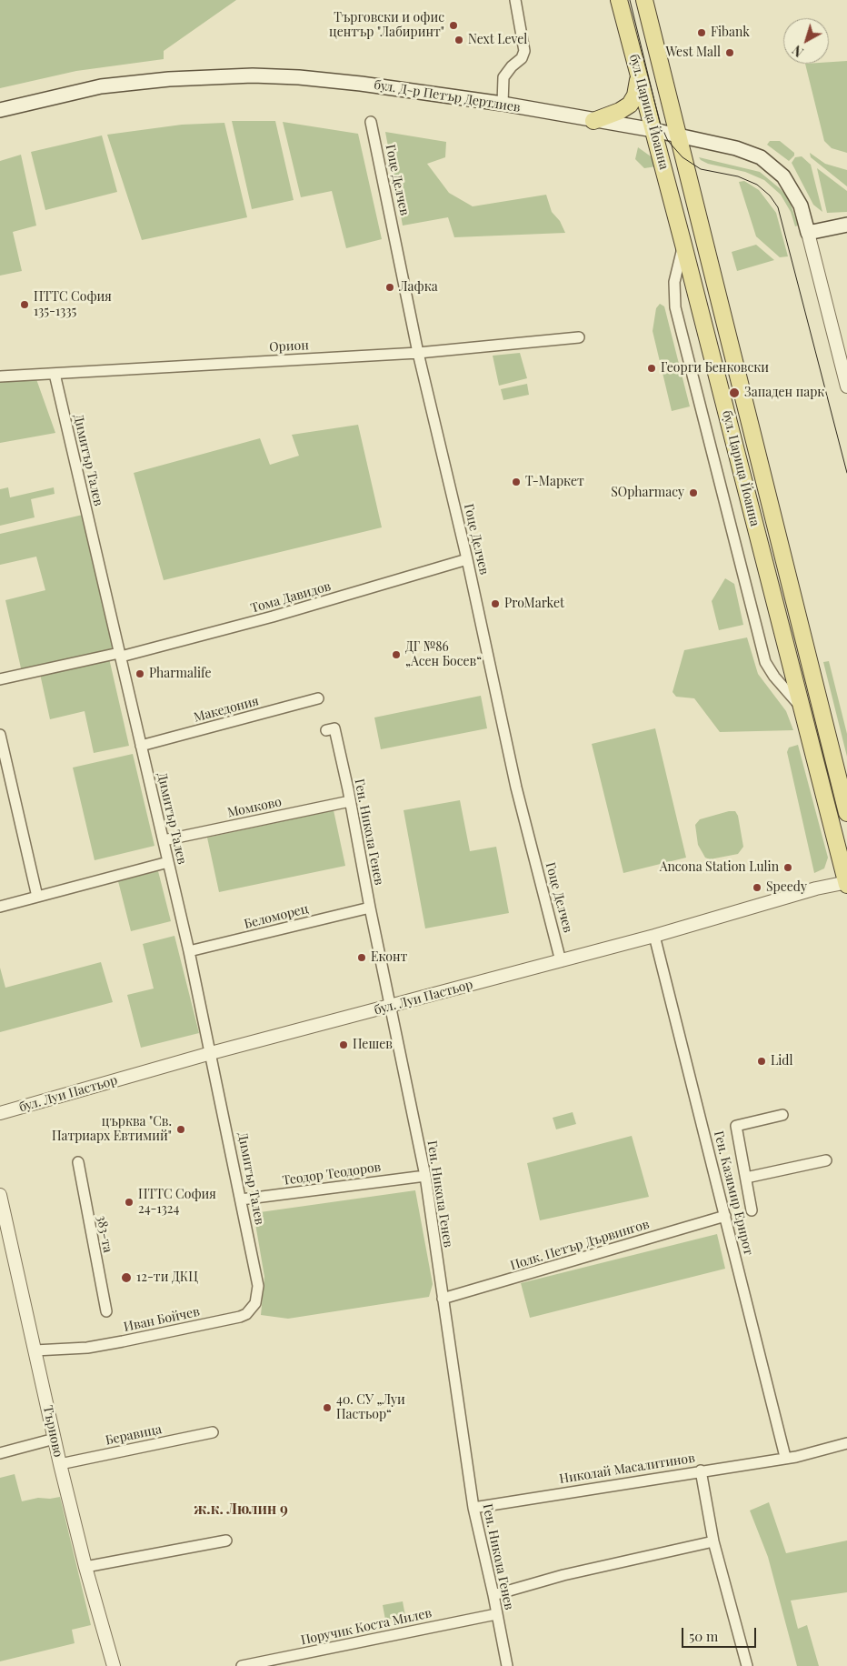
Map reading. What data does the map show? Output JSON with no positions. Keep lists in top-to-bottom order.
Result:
{
  "streets": {
    "main road": ["бул. Д-р Петър Дертлиев", "бул. Царица Йоанна"],
    "street": [
      "Гоце Делчев",
      "Орион",
      "Димитър Талев",
      "Тома Давидов",
      "Македония",
      "Момково",
      "Ген. Никола Генев",
      "Беломорец",
      "бул. Луи Пастьор",
      "Теодор Теодоров",
      "Ген. Казимир Ернрот",
      "383-та",
      "Полк. Петър Дървингов",
      "Иван Бойчев",
      "Търново",
      "Беравица",
      "Николай Масалитинов",
      "Поручик Коста Милев"
    ]
  },
  "crossings": [
    ["бул. Д-р Петър Дертлиев", "бул. Царица Йоанна"],
    ["бул. Царица Йоанна", "бул. Луи Пастьор"],
    ["Гоце Делчев", "Орион"],
    ["Гоце Делчев", "Тома Давидов"],
    ["Гоце Делчев", "бул. Луи Пастьор"],
    ["Орион", "Димитър Талев"],
    ["Димитър Талев", "Тома Давидов"],
    ["Димитър Талев", "Македония"],
    ["Димитър Талев", "Момково"],
    ["Димитър Талев", "Беломорец"],
    ["Димитър Талев", "бул. Луи Пастьор"],
    ["Димитър Талев", "Теодор Теодоров"],
    ["Димитър Талев", "Иван Бойчев"],
    ["Момково", "Ген. Никола Генев"],
    ["Ген. Никола Генев", "Беломорец"],
    ["Ген. Никола Генев", "бул. Луи Пастьор"],
    ["Ген. Никола Генев", "Теодор Теодоров"],
    ["Ген. Никола Генев", "Полк. Петър Дървингов"],
    ["Ген. Никола Генев", "Николай Масалитинов"],
    ["Ген. Никола Генев", "Поручик Коста Милев"],
    ["бул. Луи Пастьор", "Ген. Казимир Ернрот"],
    ["Ген. Казимир Ернрот", "Полк. Петър Дървингов"],
    ["Ген. Казимир Ернрот", "Николай Масалитинов"],
    ["Иван Бойчев", "Търново"],
    ["Търново", "Беравица"]
  ],
  "districts": ["ж.к. Люлин 9"],
  "places": [
    "Търговски и офис център \"Лабиринт\"",
    "Fibank",
    "Next Level",
    "West Mall",
    "Лафка",
    "ПТТС София 135-1335",
    "Георги Бенковски",
    "Западен парк",
    "Т-Маркет",
    "SOpharmacy",
    "ProMarket",
    "ДГ №86 „Асен Босев“",
    "Pharmalife",
    "Ancona Station Lulin",
    "Speedy",
    "Еконт",
    "Пешев",
    "Lidl",
    "църква \"Св. Патриарх Евтимий\"",
    "ПТТС София 24-1324",
    "12-ти ДКЦ",
    "40. СУ „Луи Пастьор“"
  ],
  "scale_bar": "50 m",
  "north": "bottom left"
}
